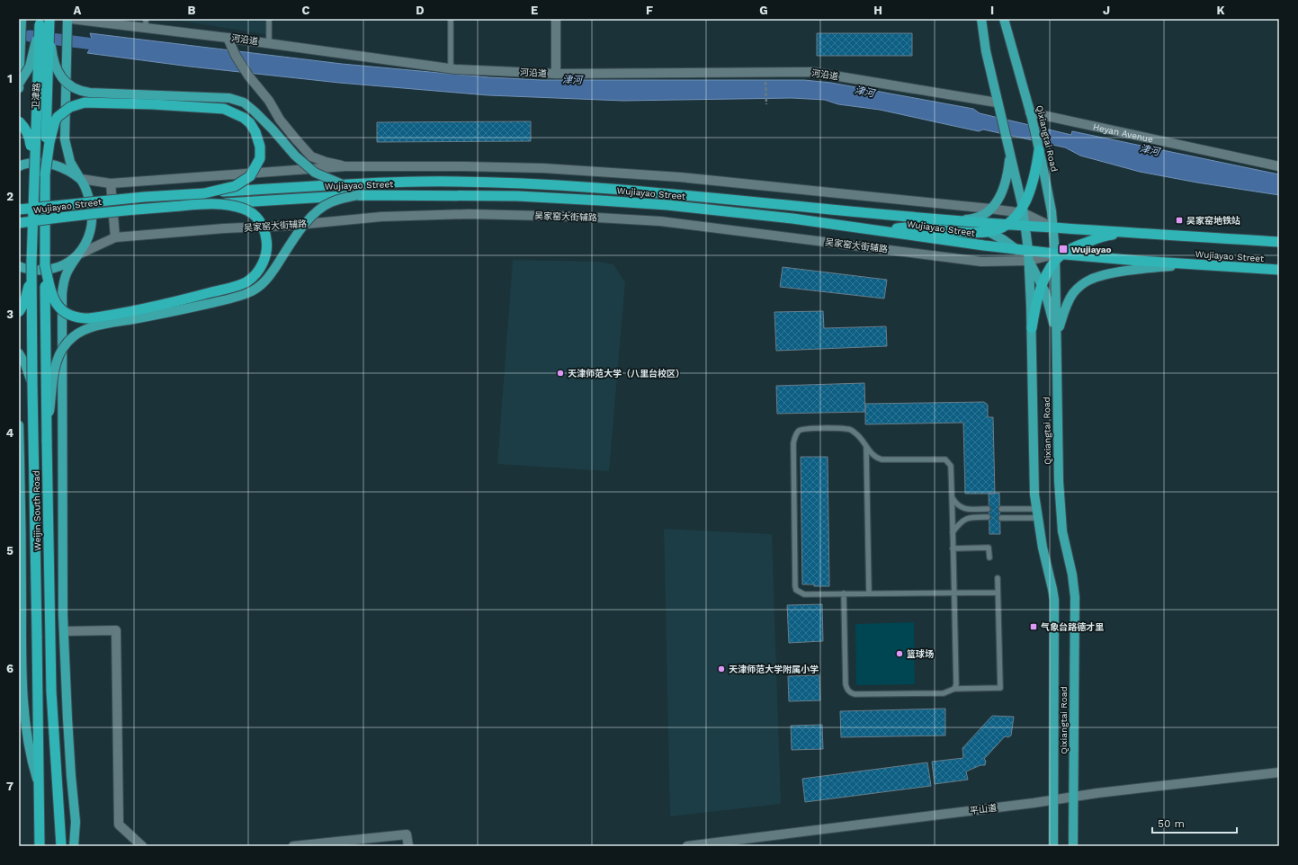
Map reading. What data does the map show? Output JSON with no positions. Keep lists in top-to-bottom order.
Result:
{
  "streets": {
    "highway": ["卫津路", "Wujiayao Street", "Weijin South Road"],
    "main road": ["Qixiangtai Road"],
    "street": [
      "河沿道",
      "Heyan Avenue",
      "吴家窑大街辅路",
      "平山道"
    ]
  },
  "crossings": [
    ["河沿道", "Qixiangtai Road"],
    ["卫津路", "Weijin South Road"],
    ["Heyan Avenue", "Qixiangtai Road"],
    ["Qixiangtai Road", "Wujiayao Street"],
    ["Qixiangtai Road", "吴家窑大街辅路"],
    ["Qixiangtai Road", "平山道"],
    ["Wujiayao Street", "吴家窑大街辅路"]
  ],
  "water": ["津河"],
  "places": {
    "transit": ["吴家窑地铁站", "Wujiayao", "气象台路德才里"],
    "other": ["天津师范大学（八里台校区）", "篮球场", "天津师范大学附属小学"]
  },
  "scale_bar": "50 m",
  "grid": {
    "columns": [
      "A",
      "B",
      "C",
      "D",
      "E",
      "F",
      "G",
      "H",
      "I",
      "J",
      "K"
    ],
    "rows": [
      "1",
      "2",
      "3",
      "4",
      "5",
      "6",
      "7"
    ]
  }
}
